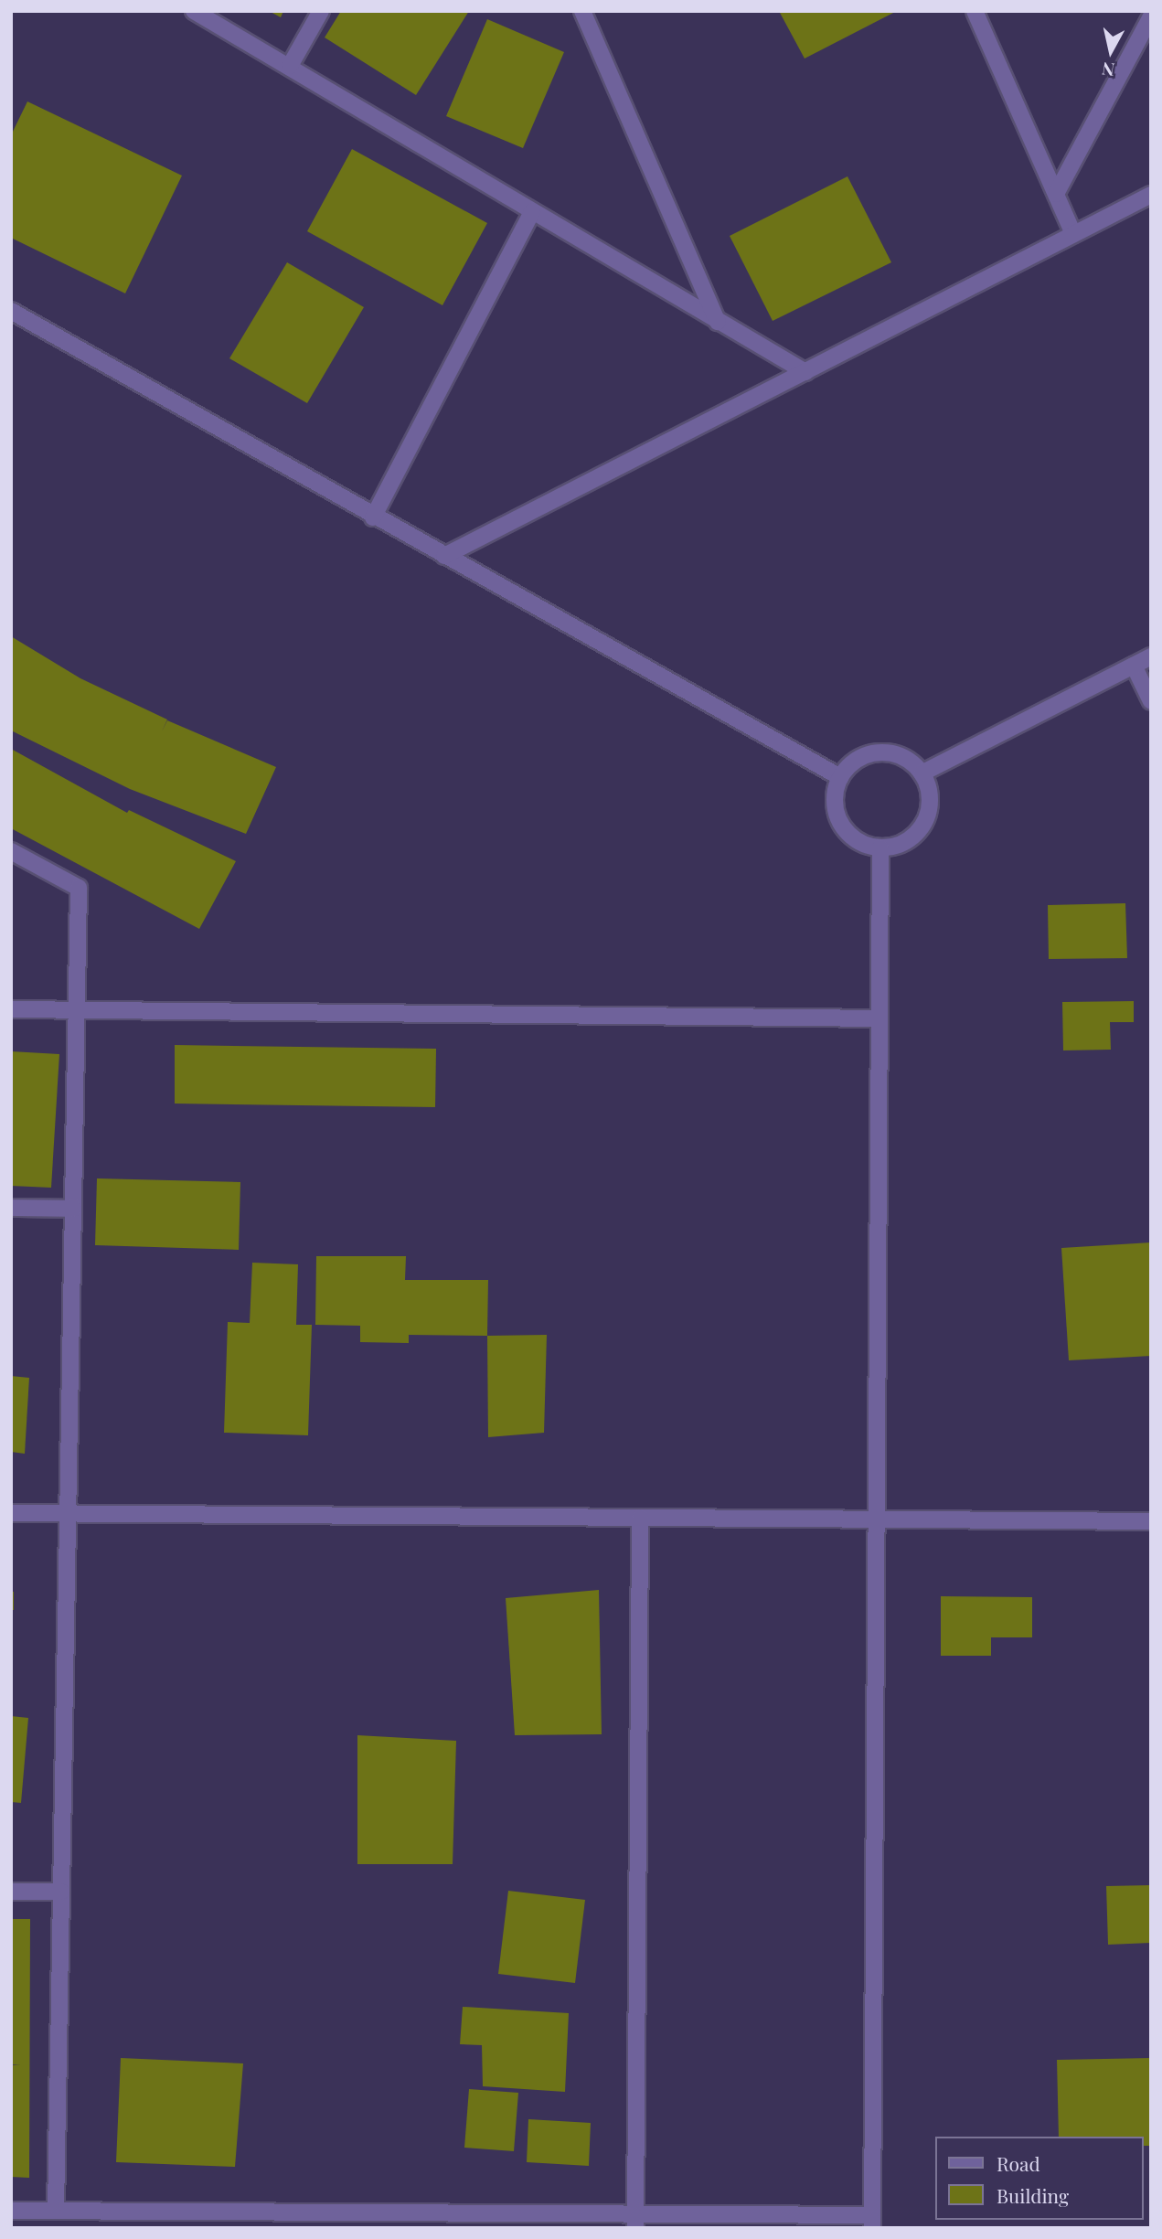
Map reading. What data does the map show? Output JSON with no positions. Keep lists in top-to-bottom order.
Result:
{
  "legend": ["Road", "Building"],
  "north": "bottom"
}
